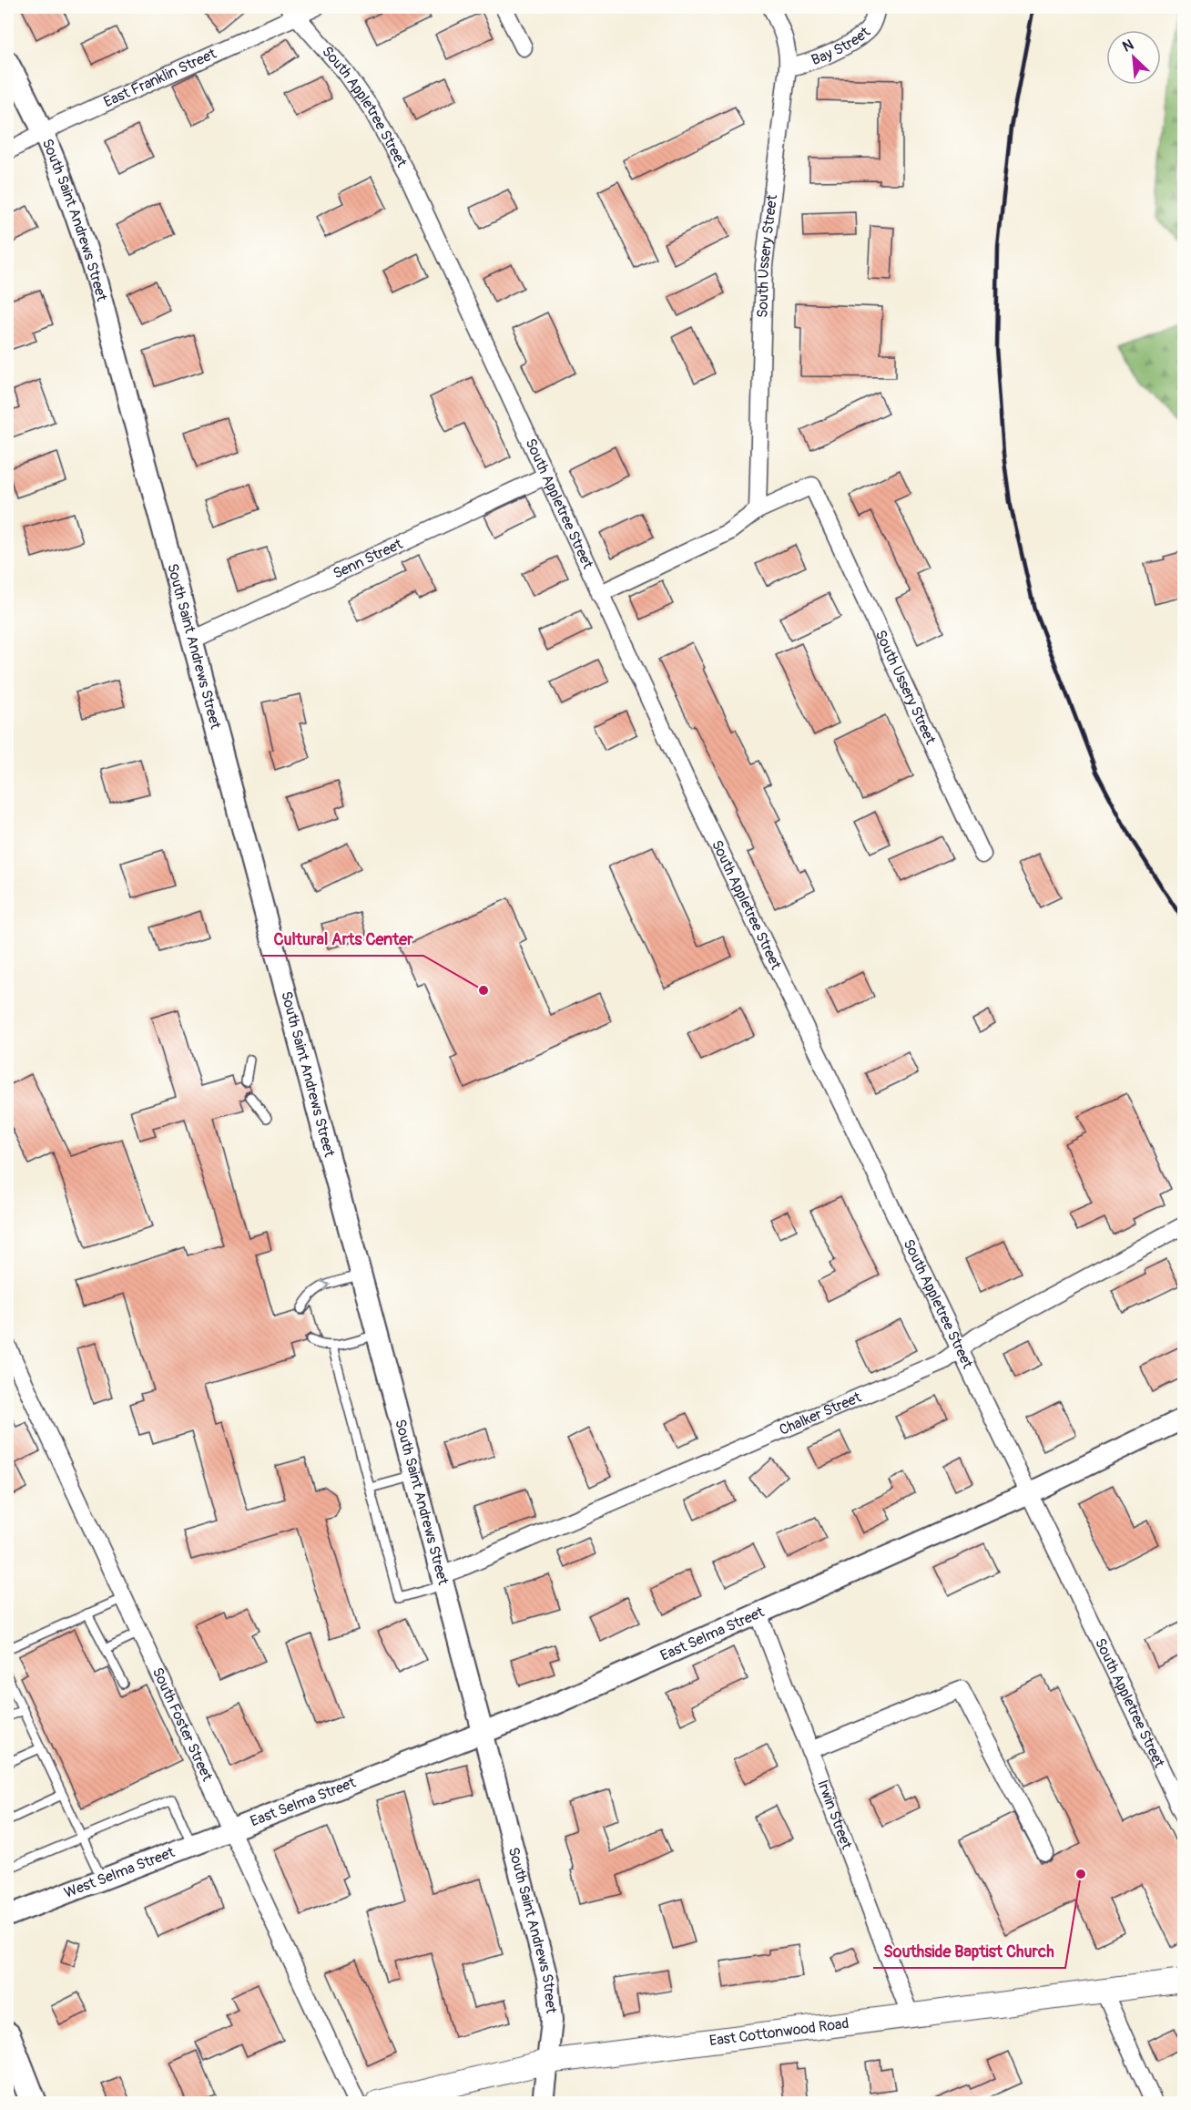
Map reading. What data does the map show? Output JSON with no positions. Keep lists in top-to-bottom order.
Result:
{
  "streets": {
    "main road": ["East Cottonwood Road"],
    "street": [
      "Bay Street",
      "East Franklin Street",
      "South Appletree Street",
      "South Saint Andrews Street",
      "South Ussery Street",
      "Senn Street",
      "Chalker Street",
      "East Selma Street",
      "South Foster Street",
      "Irwin Street",
      "West Selma Street"
    ]
  },
  "crossings": [
    ["Bay Street", "South Ussery Street"],
    ["East Franklin Street", "South Appletree Street"],
    ["East Franklin Street", "South Saint Andrews Street"],
    ["South Appletree Street", "South Ussery Street"],
    ["South Appletree Street", "Senn Street"],
    ["South Appletree Street", "Chalker Street"],
    ["South Appletree Street", "East Selma Street"],
    ["South Saint Andrews Street", "Senn Street"],
    ["South Saint Andrews Street", "Chalker Street"],
    ["South Saint Andrews Street", "East Selma Street"],
    ["South Saint Andrews Street", "East Cottonwood Road"],
    ["East Selma Street", "South Foster Street"],
    ["East Selma Street", "Irwin Street"],
    ["East Selma Street", "West Selma Street"],
    ["South Foster Street", "West Selma Street"],
    ["Irwin Street", "East Cottonwood Road"]
  ],
  "places": ["Cultural Arts Center", "Southside Baptist Church"],
  "north": "top left"
}
